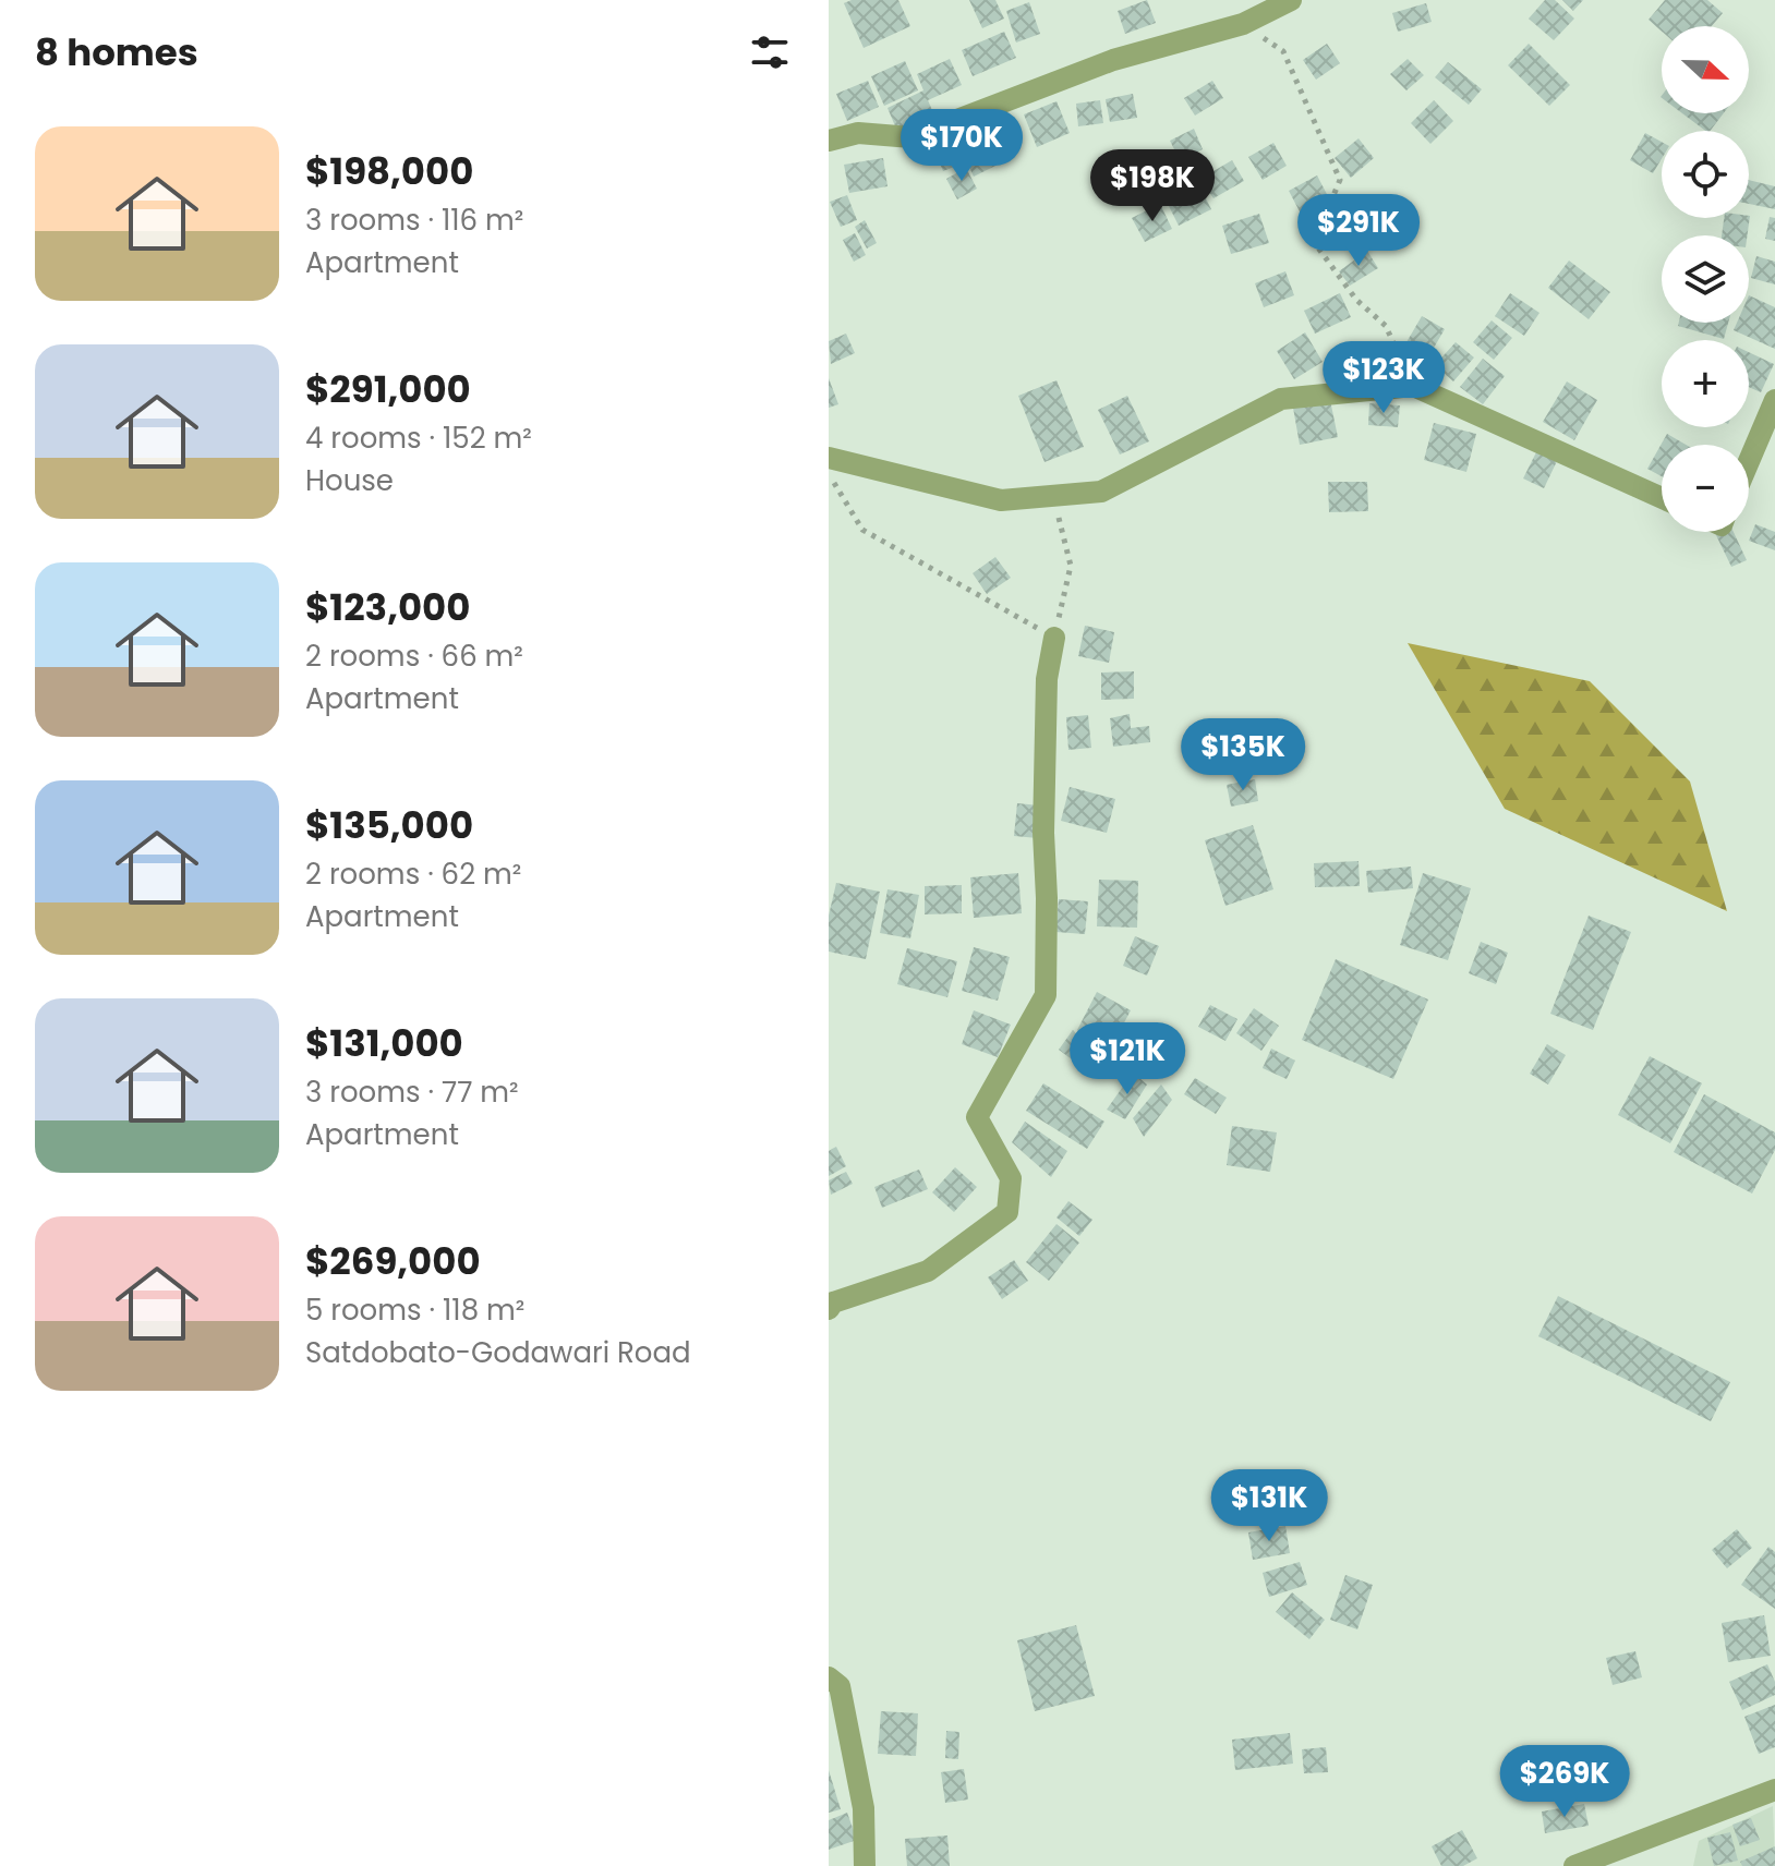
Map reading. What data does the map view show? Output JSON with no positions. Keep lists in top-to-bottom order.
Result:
{
  "north": "right",
  "page": {
    "heading": "8 homes",
    "map_buttons": ["+", "−"],
    "list": [
      {
        "name": "$198,000",
        "note": "3 rooms · 116 m² · Apartment"
      },
      {
        "name": "$291,000",
        "note": "4 rooms · 152 m² · House"
      },
      {
        "name": "$123,000",
        "note": "2 rooms · 66 m² · Apartment"
      },
      {
        "name": "$135,000",
        "note": "2 rooms · 62 m² · Apartment"
      },
      {
        "name": "$131,000",
        "note": "3 rooms · 77 m² · Apartment"
      },
      {
        "name": "$269,000",
        "note": "5 rooms · 118 m² · Satdobato-Godawari Road"
      }
    ],
    "price": [
      "$170K",
      "$198K",
      "$291K",
      "$123K",
      "$135K",
      "$121K",
      "$131K",
      "$269K"
    ]
  }
}
